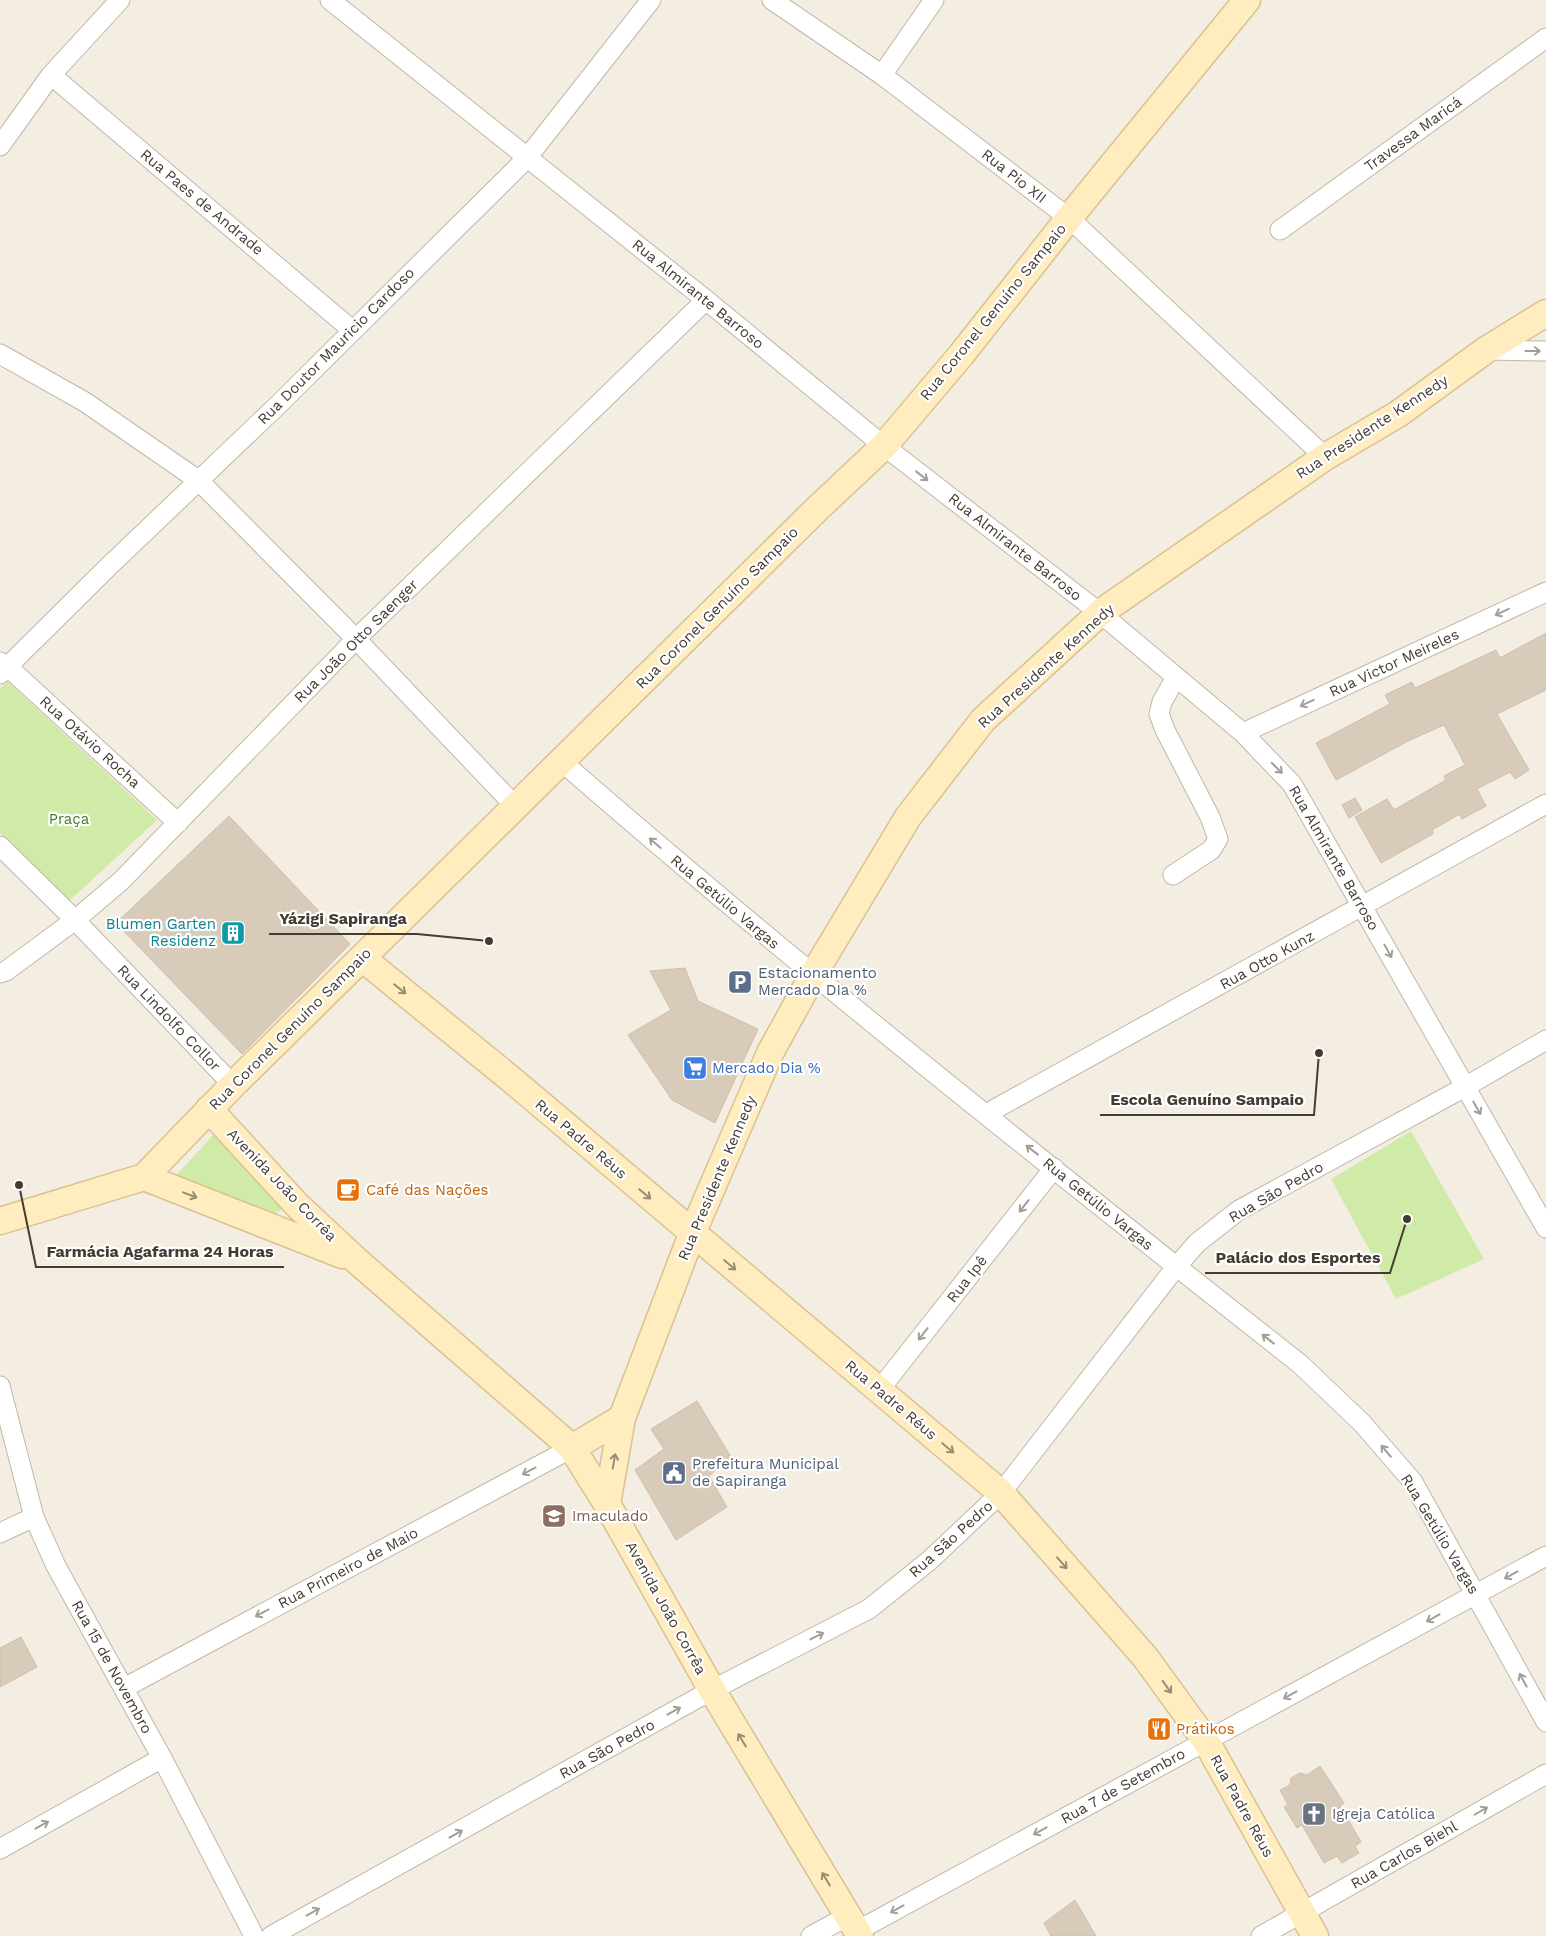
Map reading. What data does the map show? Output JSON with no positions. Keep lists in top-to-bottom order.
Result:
{
  "streets": {
    "main road": [
      "Rua Coronel Genuíno Sampaio",
      "Rua Presidente Kennedy",
      "Rua Padre Réus",
      "Avenida João Corrêa"
    ],
    "street": [
      "Travessa Maricá",
      "Rua Pio XII",
      "Rua Paes de Andrade",
      "Rua Almirante Barroso",
      "Rua Doutor Mauricio Cardoso",
      "Rua João Otto Saenger",
      "Rua Victor Meireles",
      "Rua Otávio Rocha",
      "Rua Getúlio Vargas",
      "Rua Otto Kunz",
      "Rua Lindolfo Collor",
      "Rua São Pedro",
      "Rua Ipê",
      "Rua Primeiro de Maio",
      "Rua 15 de Novembro",
      "Rua 7 de Setembro",
      "Rua Carlos Biehl"
    ]
  },
  "crossings": [
    ["Rua Pio XII", "Rua Coronel Genuíno Sampaio"],
    ["Rua Pio XII", "Rua Presidente Kennedy"],
    ["Rua Paes de Andrade", "Rua Doutor Mauricio Cardoso"],
    ["Rua Almirante Barroso", "Rua Coronel Genuíno Sampaio"],
    ["Rua Almirante Barroso", "Rua Doutor Mauricio Cardoso"],
    ["Rua Almirante Barroso", "Rua Presidente Kennedy"],
    ["Rua Almirante Barroso", "Rua João Otto Saenger"],
    ["Rua Almirante Barroso", "Rua Victor Meireles"],
    ["Rua Almirante Barroso", "Rua Otto Kunz"],
    ["Rua Almirante Barroso", "Rua São Pedro"],
    ["Rua Coronel Genuíno Sampaio", "Rua Getúlio Vargas"],
    ["Rua Coronel Genuíno Sampaio", "Rua Lindolfo Collor"],
    ["Rua Coronel Genuíno Sampaio", "Rua Padre Réus"],
    ["Rua Coronel Genuíno Sampaio", "Avenida João Corrêa"],
    ["Rua Doutor Mauricio Cardoso", "Rua Otávio Rocha"],
    ["Rua Presidente Kennedy", "Rua Getúlio Vargas"],
    ["Rua Presidente Kennedy", "Rua Padre Réus"],
    ["Rua Presidente Kennedy", "Avenida João Corrêa"],
    ["Rua João Otto Saenger", "Rua Otávio Rocha"],
    ["Rua João Otto Saenger", "Rua Lindolfo Collor"],
    ["Rua Getúlio Vargas", "Rua Otto Kunz"],
    ["Rua Getúlio Vargas", "Rua São Pedro"],
    ["Rua Getúlio Vargas", "Rua Ipê"],
    ["Rua Getúlio Vargas", "Rua 7 de Setembro"],
    ["Rua Padre Réus", "Rua São Pedro"],
    ["Rua Padre Réus", "Rua Ipê"],
    ["Rua Padre Réus", "Rua 7 de Setembro"],
    ["Rua Padre Réus", "Rua Carlos Biehl"],
    ["Avenida João Corrêa", "Rua São Pedro"],
    ["Avenida João Corrêa", "Rua Primeiro de Maio"],
    ["Avenida João Corrêa", "Rua 7 de Setembro"],
    ["Rua Primeiro de Maio", "Rua 15 de Novembro"]
  ],
  "one_way": [
    "Rua Almirante Barroso",
    "Rua Victor Meireles",
    "Rua Getúlio Vargas",
    "Rua Padre Réus",
    "Rua São Pedro",
    "Rua Ipê",
    "Rua Primeiro de Maio",
    "Rua 7 de Setembro",
    "Rua Carlos Biehl"
  ],
  "parks": ["Praça"],
  "places": {
    "building": ["Blumen Garten Residenz"],
    "other": [
      "Yázigi Sapiranga",
      "Escola Genuíno Sampaio",
      "Farmácia Agafarma 24 Horas",
      "Palácio dos Esportes"
    ],
    "parking": ["Estacionamento Mercado DIa %"],
    "supermarket": ["Mercado Dia %"],
    "cafe": ["Café das Nações"],
    "public building": ["Prefeitura Municipal de Sapiranga"],
    "school or university": ["Imaculado"],
    "restaurant": ["Prátikos"],
    "church": ["Igreja Católica"]
  }
}
